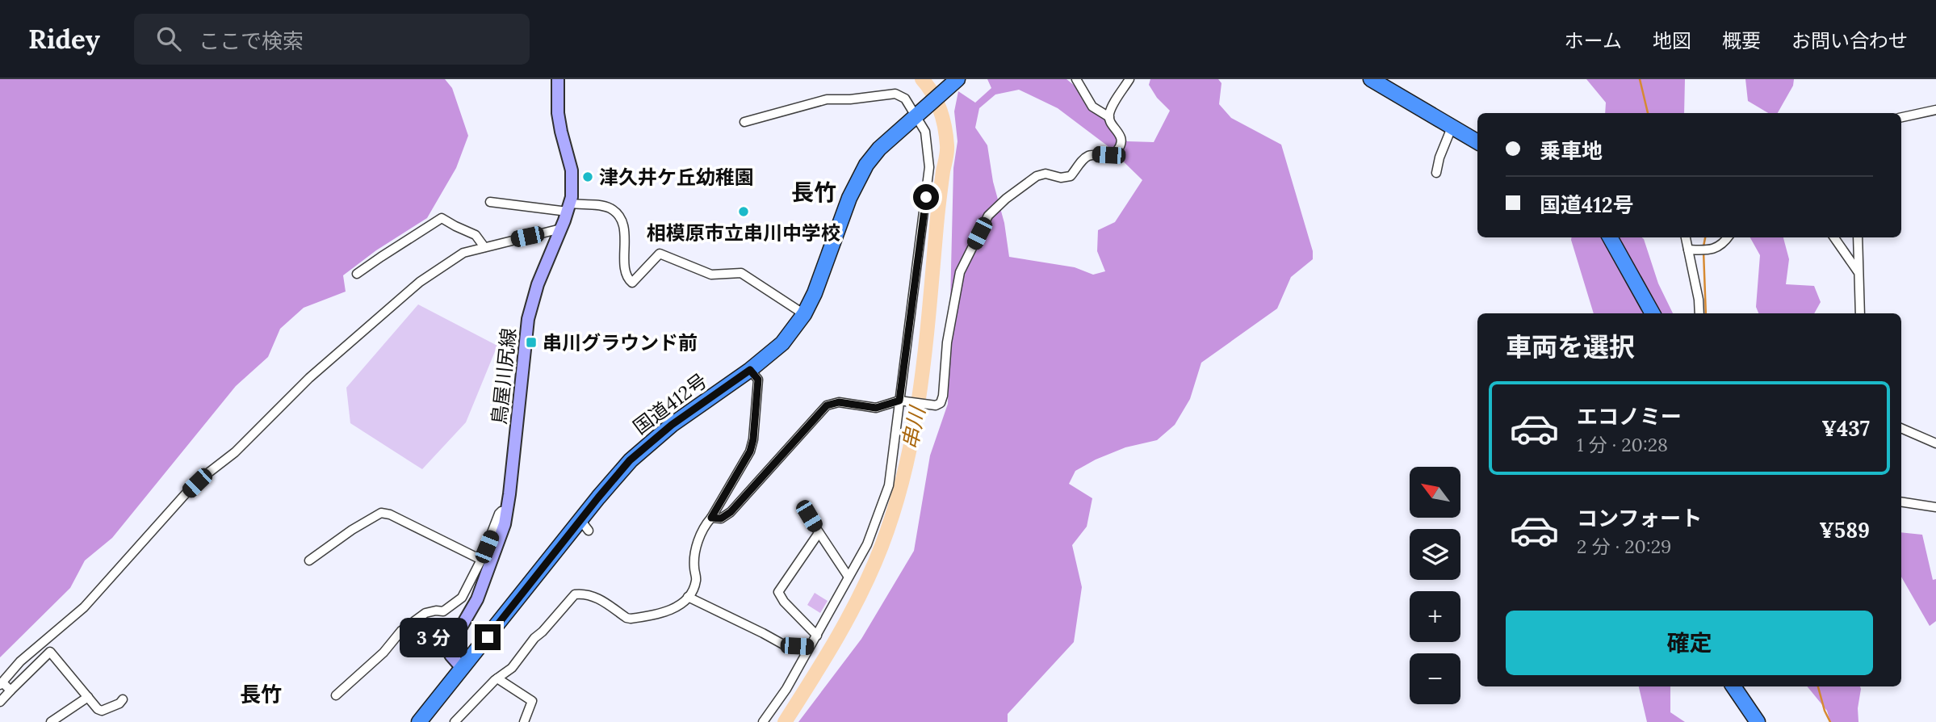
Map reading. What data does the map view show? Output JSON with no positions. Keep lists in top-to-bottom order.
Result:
{
  "streets": {
    "highway": ["国道412号"],
    "main road": ["鳥屋川尻線"]
  },
  "crossings": [
    ["鳥屋川尻線", "国道412号"]
  ],
  "districts": ["長竹", "長竹"],
  "water": ["串川"],
  "places": {
    "other": ["津久井ケ丘幼稚園", "相模原市立串川中学校"],
    "transit": ["串川グラウンド前"]
  },
  "north": "top left",
  "page": {
    "header": "Ridey",
    "search": "ここで検索",
    "nav": [
      "ホーム",
      "地図",
      "概要",
      "お問い合わせ"
    ],
    "banner": ["乗車地", "国道412号"],
    "heading": "車両を選択",
    "list": [
      {
        "name": "エコノミー",
        "note": "1 分 · 20:28",
        "value": "¥437"
      },
      {
        "name": "コンフォート",
        "note": "2 分 · 20:29",
        "value": "¥589"
      }
    ],
    "map_buttons": ["+", "−"],
    "buttons": "確定",
    "bubble": "3 分"
  }
}
